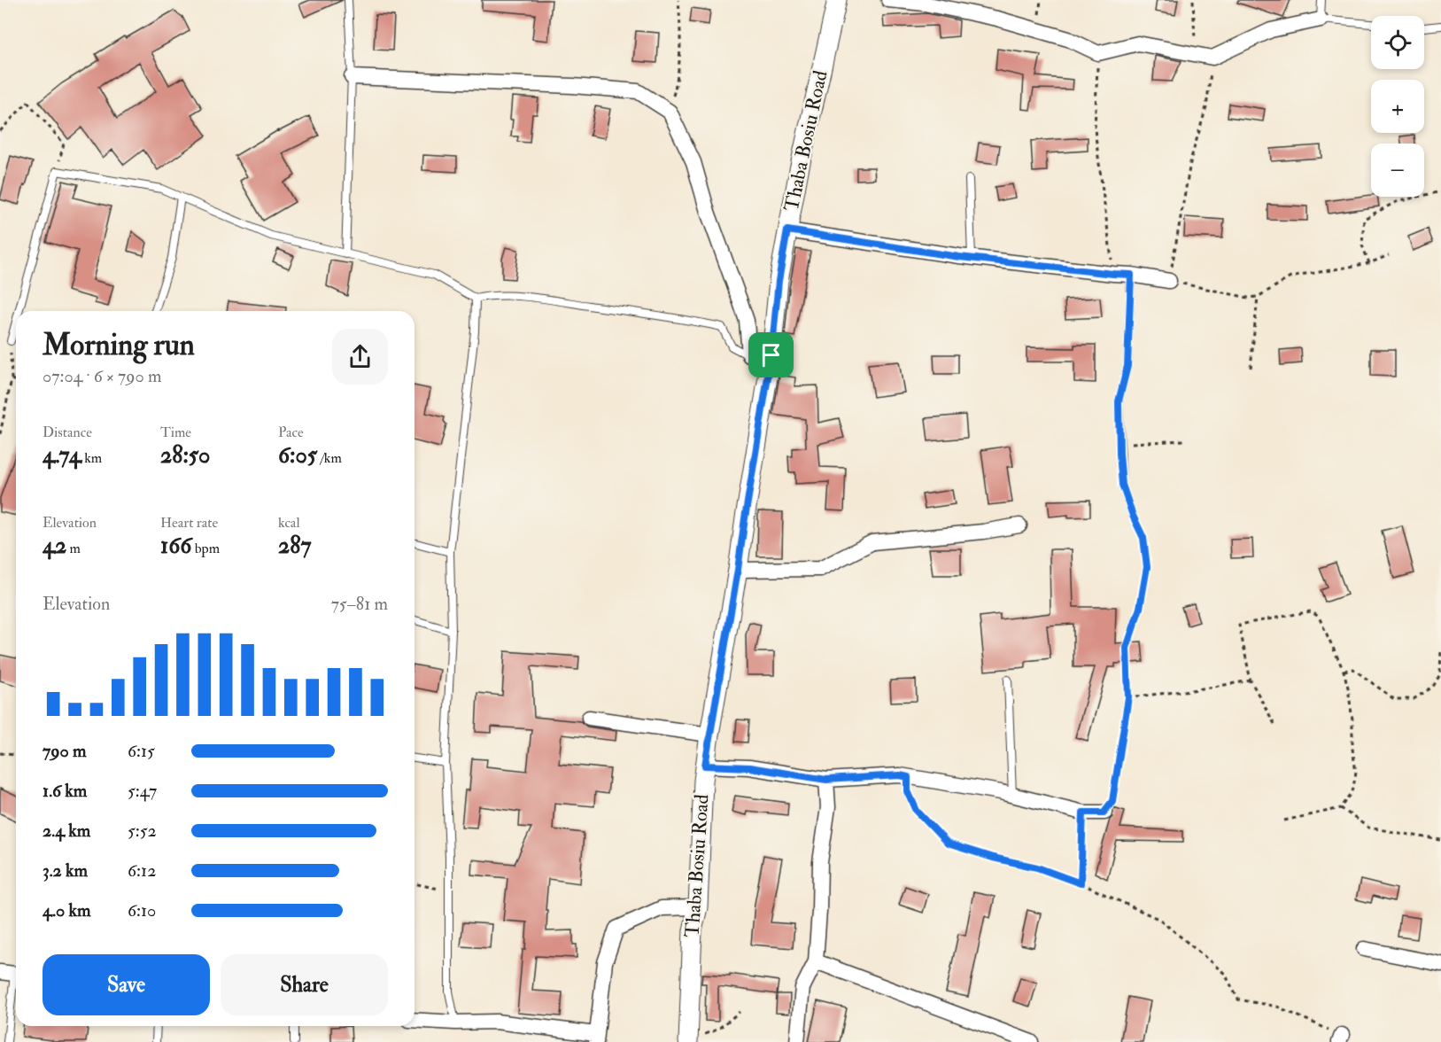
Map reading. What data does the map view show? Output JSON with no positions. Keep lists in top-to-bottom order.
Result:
{
  "streets": {
    "street": ["Thaba Bosiu Road"]
  },
  "page": {
    "map_buttons": ["+", "−"],
    "heading": ["Morning run", "07:04 · 6 × 790 m"],
    "stats": [
      ["Distance", "4.74 km"],
      ["Time", "28:50"],
      ["Pace", "6:05 /km"],
      ["Elevation", "42 m"],
      ["Heart rate", "166 bpm"],
      ["kcal", "287"]
    ],
    "chart": ["Elevation", "75–81 m"],
    "list": [
      {
        "name": "790 m",
        "note": "6:15"
      },
      {
        "name": "1.6 km",
        "note": "5:47"
      },
      {
        "name": "2.4 km",
        "note": "5:52"
      },
      {
        "name": "3.2 km",
        "note": "6:12"
      },
      {
        "name": "4.0 km",
        "note": "6:10"
      }
    ],
    "buttons": ["Save", "Share"]
  }
}
